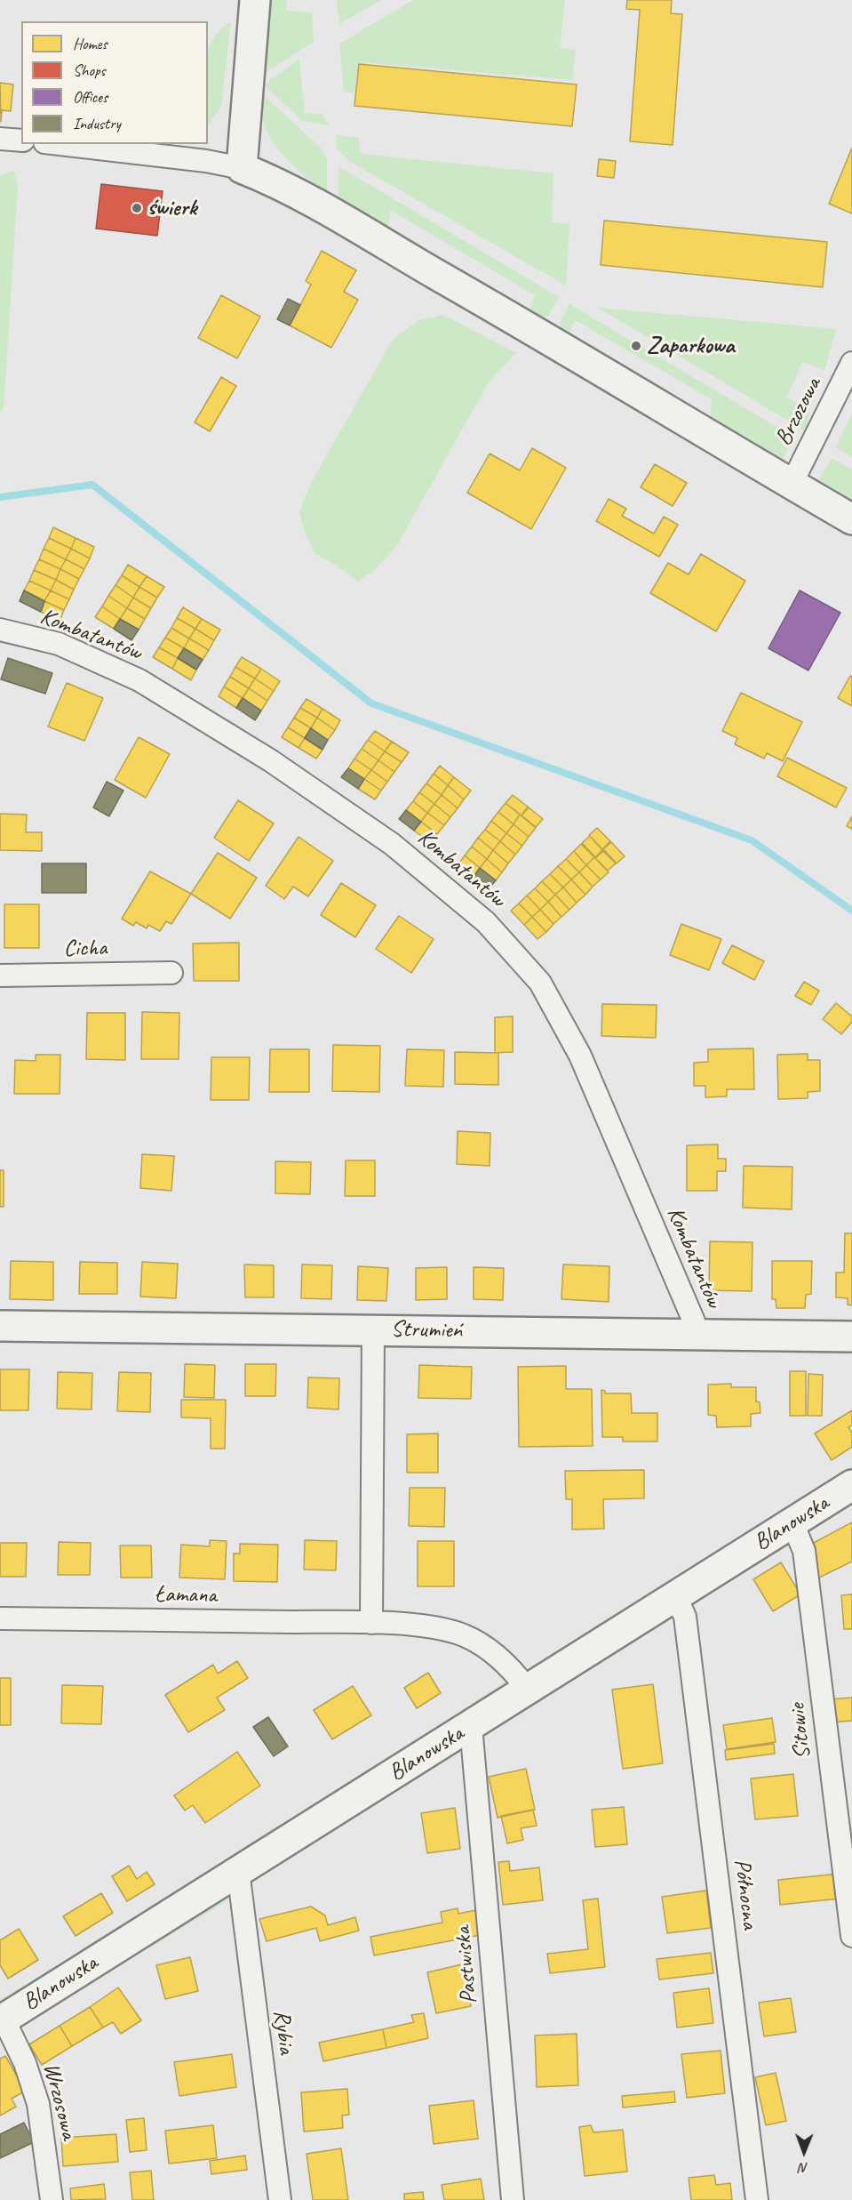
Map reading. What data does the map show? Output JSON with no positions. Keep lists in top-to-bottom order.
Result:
{
  "streets": {
    "street": [
      "Brzozowa",
      "Kombatantów",
      "Cicha",
      "Strumień",
      "Blanowska",
      "Łamana",
      "Sitowie",
      "Północna",
      "Pastwiska",
      "Rybia",
      "Wrzosowa"
    ]
  },
  "crossings": [
    ["Kombatantów", "Strumień"],
    ["Blanowska", "Łamana"],
    ["Blanowska", "Sitowie"],
    ["Blanowska", "Północna"],
    ["Blanowska", "Pastwiska"],
    ["Blanowska", "Rybia"],
    ["Blanowska", "Wrzosowa"]
  ],
  "places": ["świerk", "Zaparkowa"],
  "legend": [
    "Homes",
    "Shops",
    "Offices",
    "Industry"
  ],
  "north": "bottom"
}
